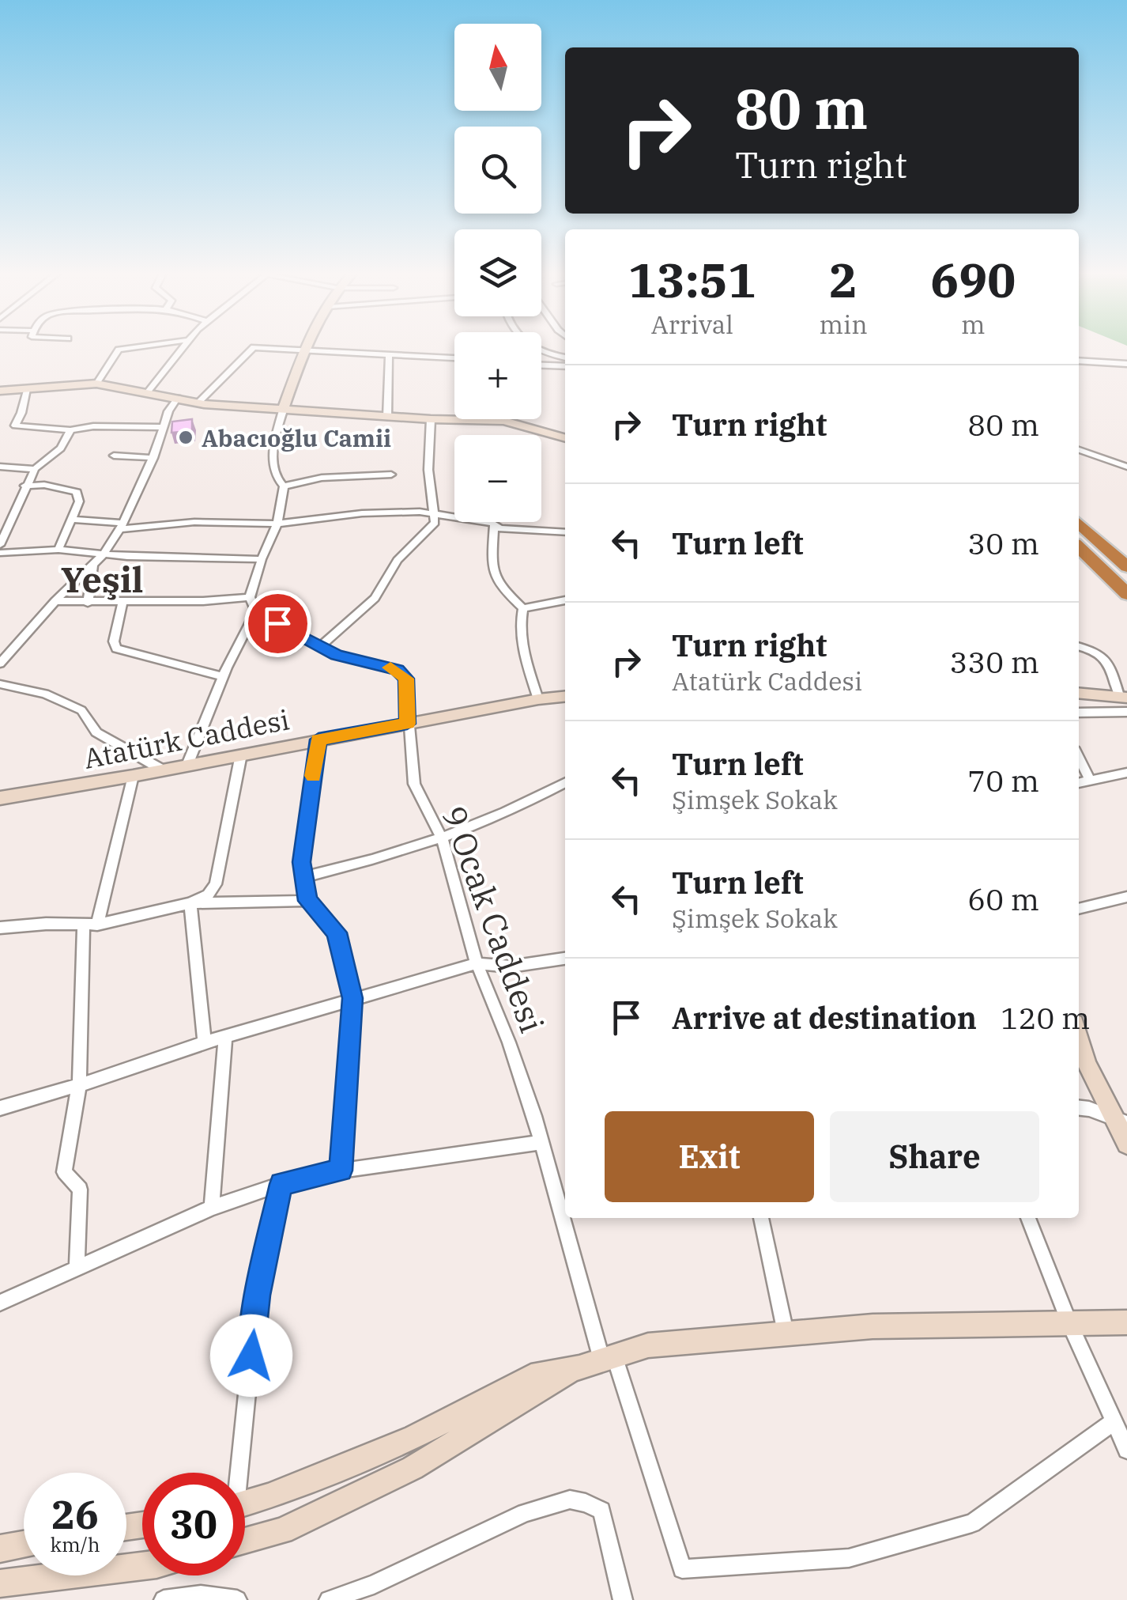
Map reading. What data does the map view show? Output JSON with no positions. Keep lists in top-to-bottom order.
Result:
{
  "streets": {
    "street": ["Atatürk Caddesi", "9 Ocak Caddesi"]
  },
  "crossings": [
    ["Atatürk Caddesi", "9 Ocak Caddesi"]
  ],
  "districts": ["Yeşil"],
  "places": ["Abacıoğlu Camii"],
  "north": "top",
  "page": {
    "map_buttons": ["+", "−"],
    "turn": ["80 m", "Turn right"],
    "eta": [
      "13:51",
      "Arrival",
      "2",
      "min",
      "690",
      "m"
    ],
    "list": [
      {
        "name": "Turn right",
        "value": "80 m"
      },
      {
        "name": "Turn left",
        "value": "30 m"
      },
      {
        "name": "Turn right",
        "note": "Atatürk Caddesi",
        "value": "330 m"
      },
      {
        "name": "Turn left",
        "note": "Şimşek Sokak",
        "value": "70 m"
      },
      {
        "name": "Turn left",
        "note": "Şimşek Sokak",
        "value": "60 m"
      },
      {
        "name": "Arrive at destination",
        "value": "120 m"
      }
    ],
    "buttons": ["Exit", "Share"],
    "speed": "26 km/h",
    "limit": "30"
  }
}
